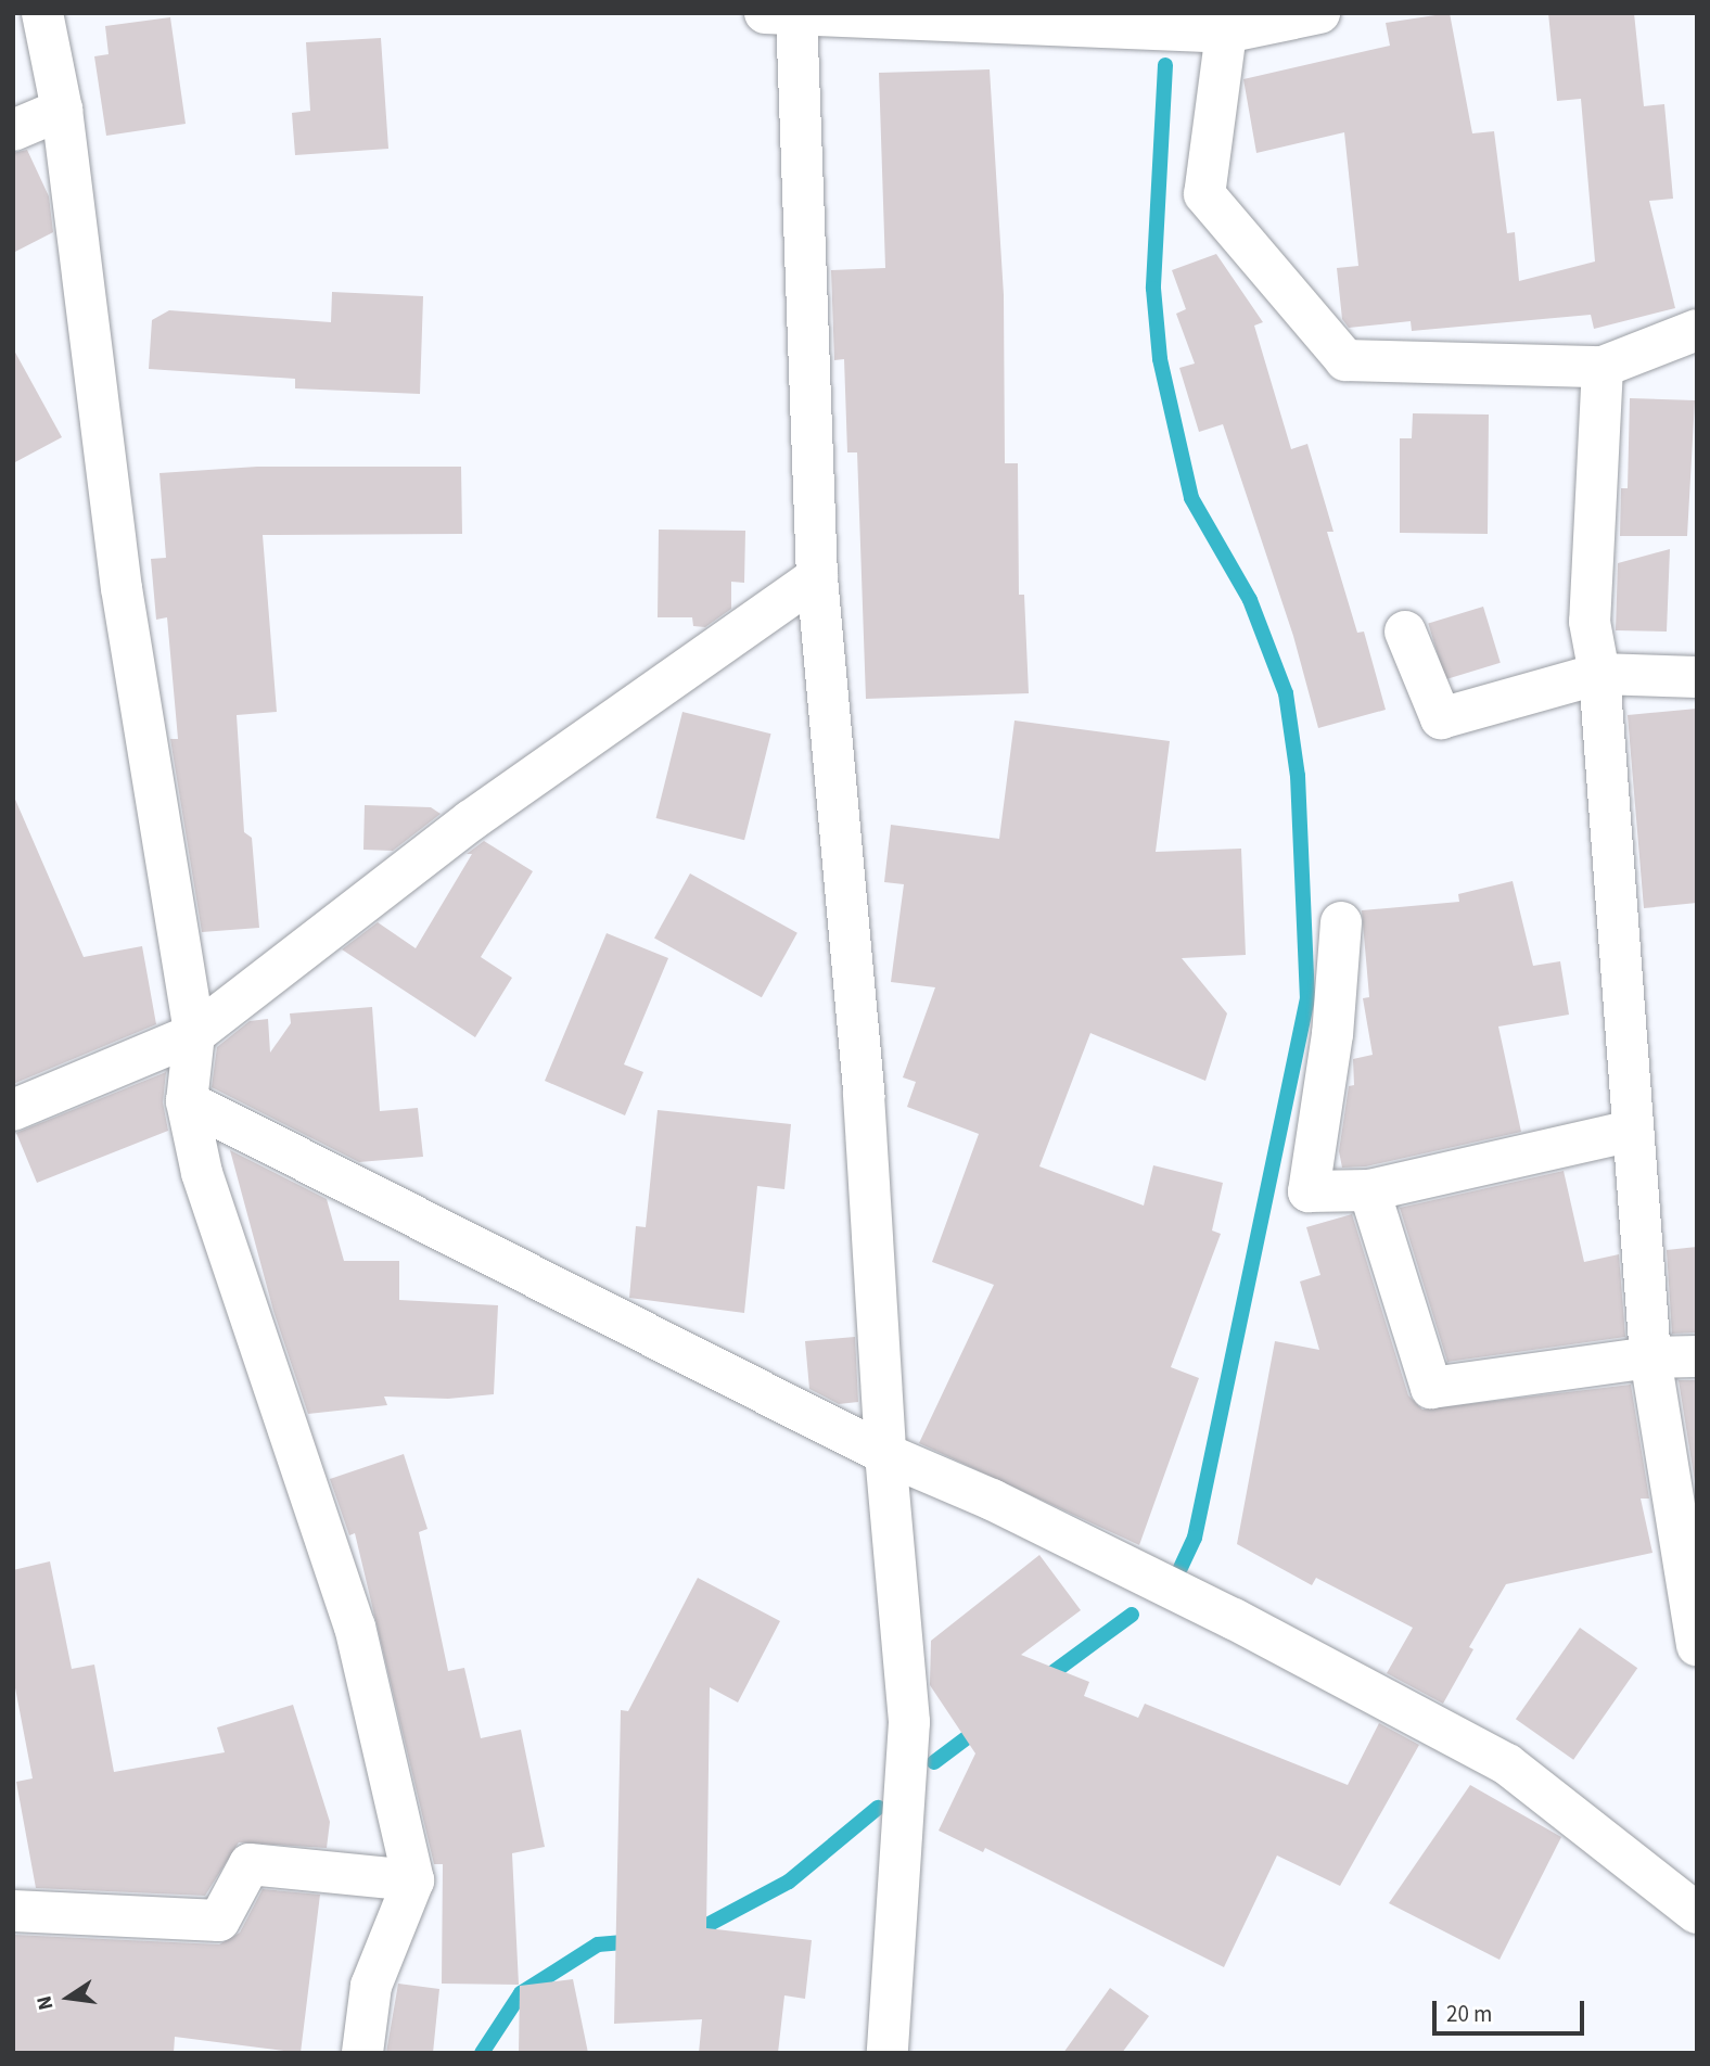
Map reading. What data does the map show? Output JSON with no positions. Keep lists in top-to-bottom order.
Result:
{
  "scale_bar": "20 m",
  "north": "left"
}
